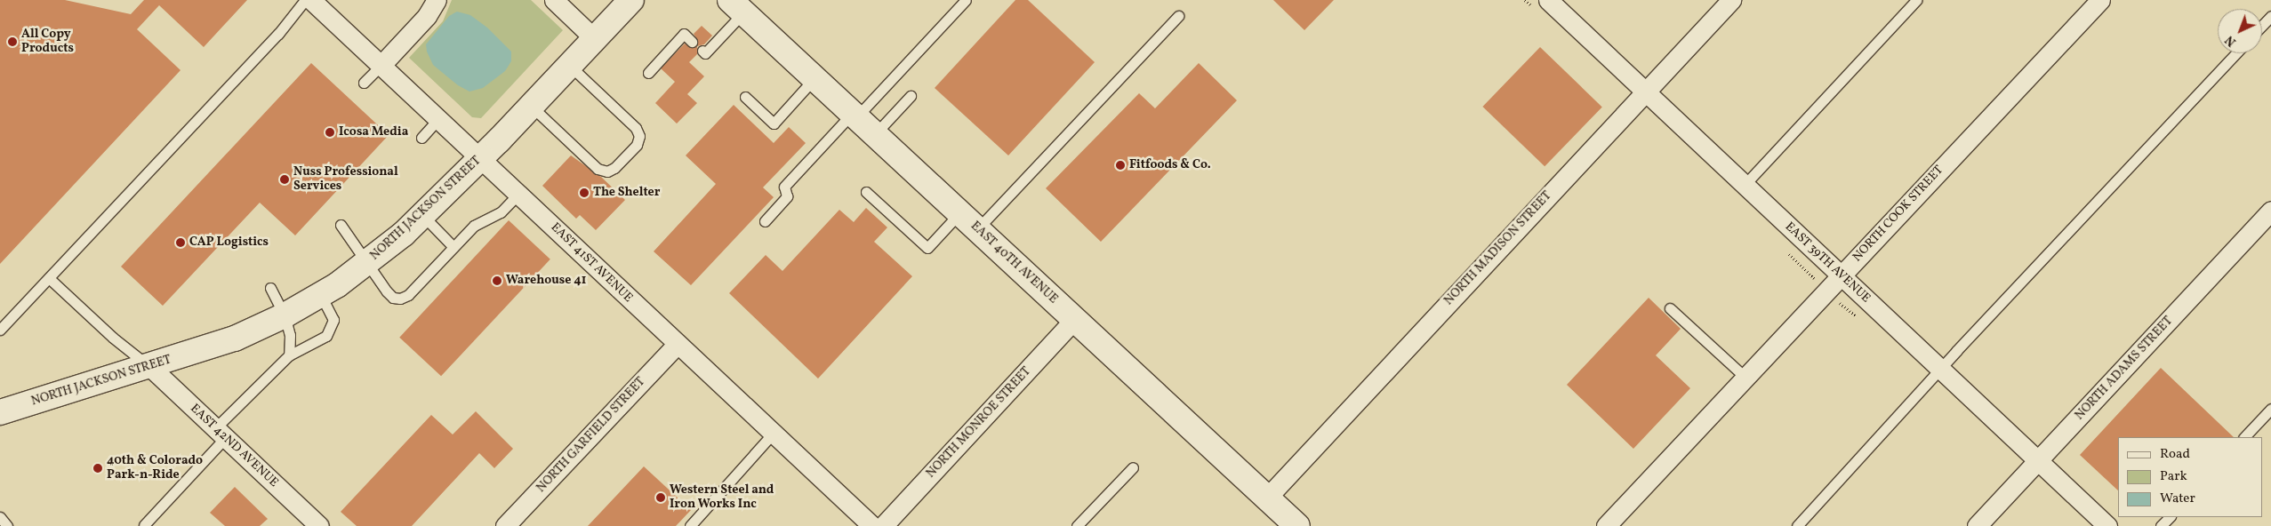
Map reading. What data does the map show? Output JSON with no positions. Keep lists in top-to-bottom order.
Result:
{
  "streets": {
    "street": [
      "NORTH JACKSON STREET",
      "NORTH COOK STREET",
      "NORTH MADISON STREET",
      "EAST 41ST AVENUE",
      "EAST 40TH AVENUE",
      "EAST 39TH AVENUE",
      "NORTH ADAMS STREET",
      "NORTH MONROE STREET",
      "NORTH GARFIELD STREET",
      "EAST 42ND AVENUE"
    ]
  },
  "crossings": [
    ["NORTH JACKSON STREET", "EAST 41ST AVENUE"],
    ["NORTH JACKSON STREET", "EAST 42ND AVENUE"],
    ["NORTH COOK STREET", "EAST 39TH AVENUE"],
    ["NORTH MADISON STREET", "EAST 40TH AVENUE"],
    ["NORTH MADISON STREET", "EAST 39TH AVENUE"],
    ["EAST 41ST AVENUE", "NORTH GARFIELD STREET"],
    ["EAST 40TH AVENUE", "NORTH MONROE STREET"],
    ["EAST 39TH AVENUE", "NORTH ADAMS STREET"]
  ],
  "places": [
    "All Copy Products",
    "Icosa Media",
    "Fitfoods & Co.",
    "Nuss Professional Services",
    "The Shelter",
    "CAP Logistics",
    "Warehouse 41",
    "40th & Colorado Park-n-Ride",
    "Western Steel and Iron Works Inc"
  ],
  "legend": ["Road", "Park", "Water"],
  "north": "bottom left"
}
